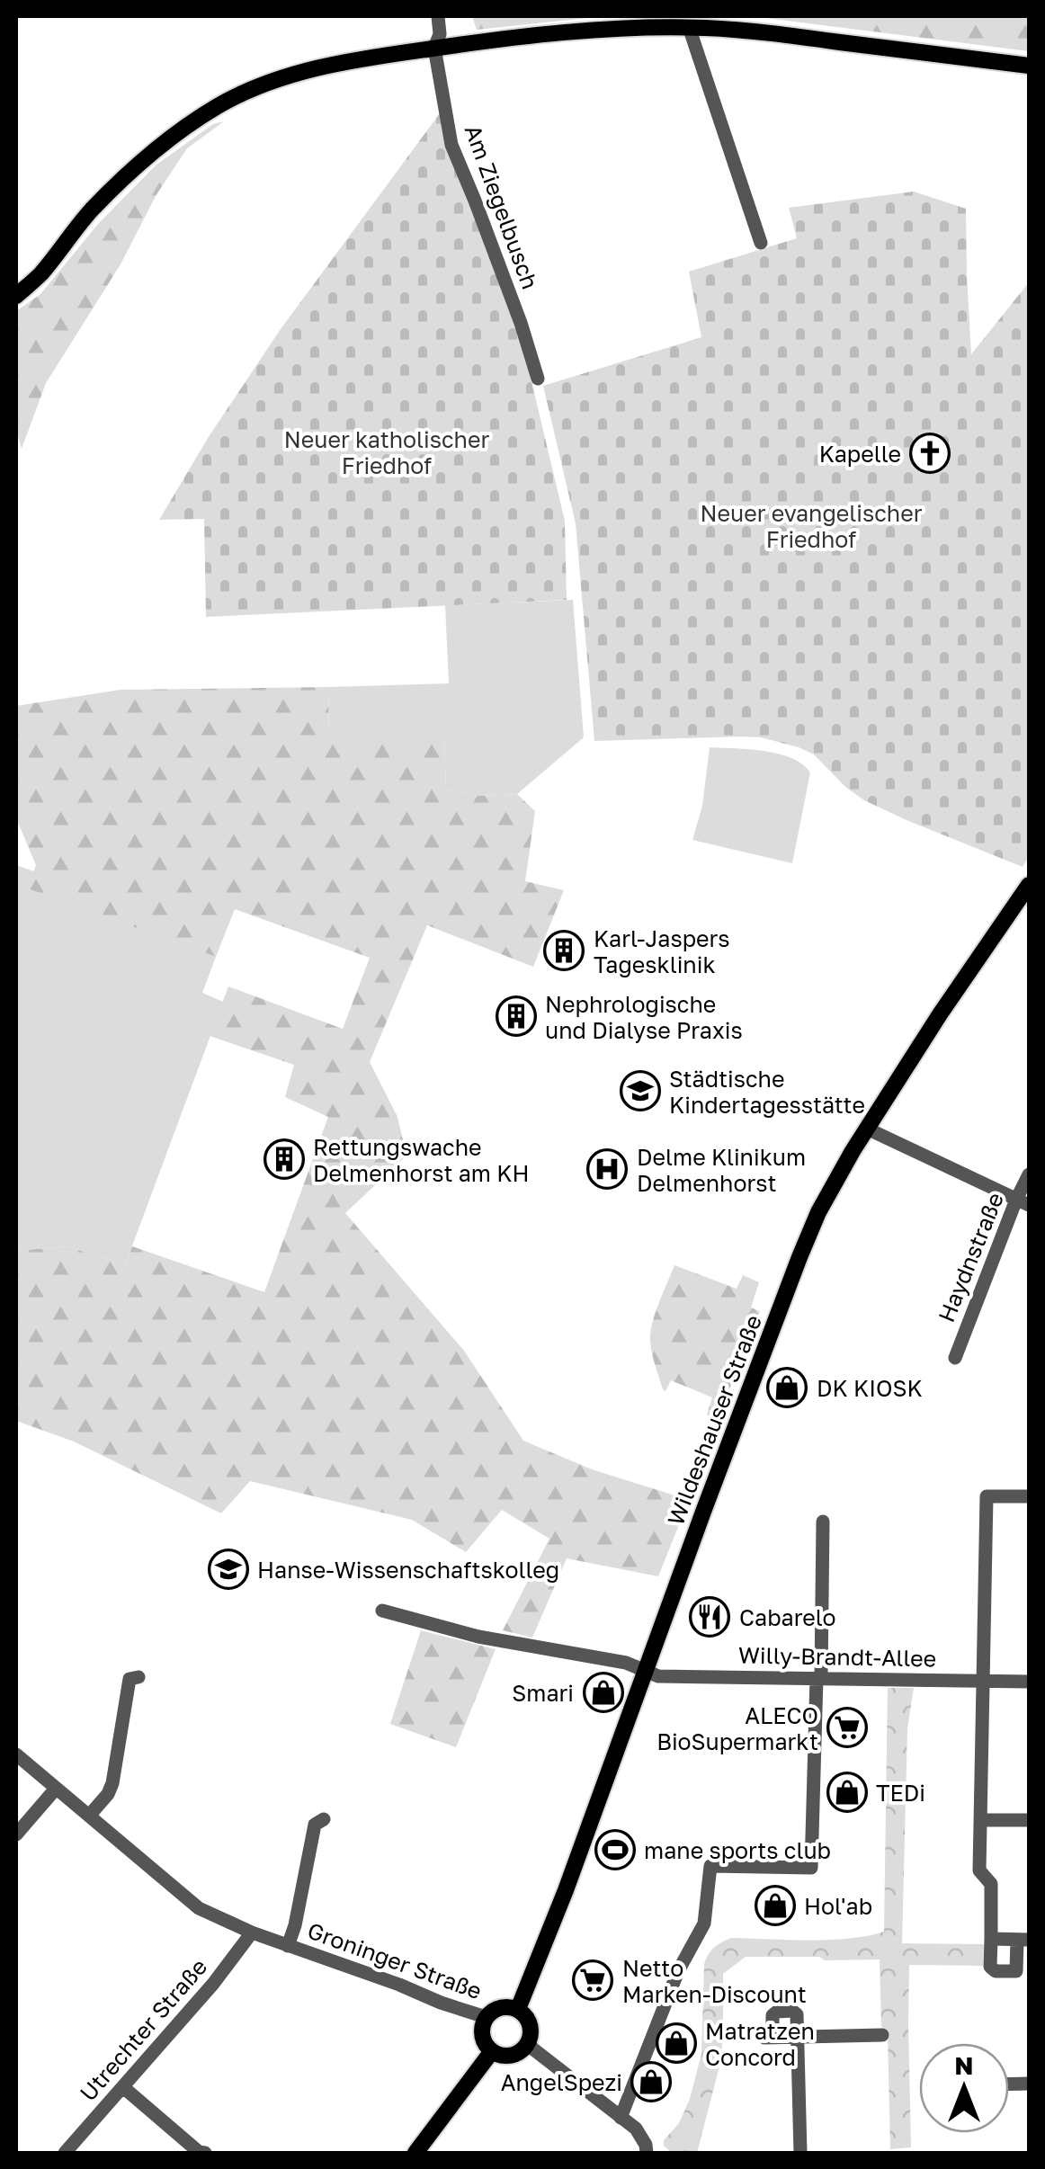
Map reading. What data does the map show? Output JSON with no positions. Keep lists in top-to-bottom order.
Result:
{
  "streets": {
    "main road": ["Wildeshauser Straße"],
    "street": [
      "Am Ziegelbusch",
      "Haydnstraße",
      "Willy-Brandt-Allee",
      "Groninger Straße",
      "Utrechter Straße"
    ]
  },
  "crossings": [
    ["Wildeshauser Straße", "Willy-Brandt-Allee"],
    ["Wildeshauser Straße", "Groninger Straße"],
    ["Groninger Straße", "Utrechter Straße"]
  ],
  "parks": ["Neuer katholischer Friedhof", "Neuer evangelischer Friedhof"],
  "places": {
    "church": ["Kapelle"],
    "building": ["Karl-Jaspers Tagesklinik", "Nephrologische und Dialyse Praxis", "Rettungswache Delmenhorst am KH"],
    "school or university": ["Städtische Kindertagesstätte", "Hanse-Wissenschaftskolleg"],
    "hospital": ["Delme Klinikum Delmenhorst"],
    "shop": [
      "DK KIOSK",
      "Smari",
      "TEDi",
      "Hol'ab",
      "Matratzen Concord",
      "AngelSpezi"
    ],
    "restaurant": ["Cabarelo"],
    "supermarket": ["ALECO BioSupermarkt", "Netto Marken-Discount"],
    "sports": ["mane sports club"]
  },
  "north": "top"
}
